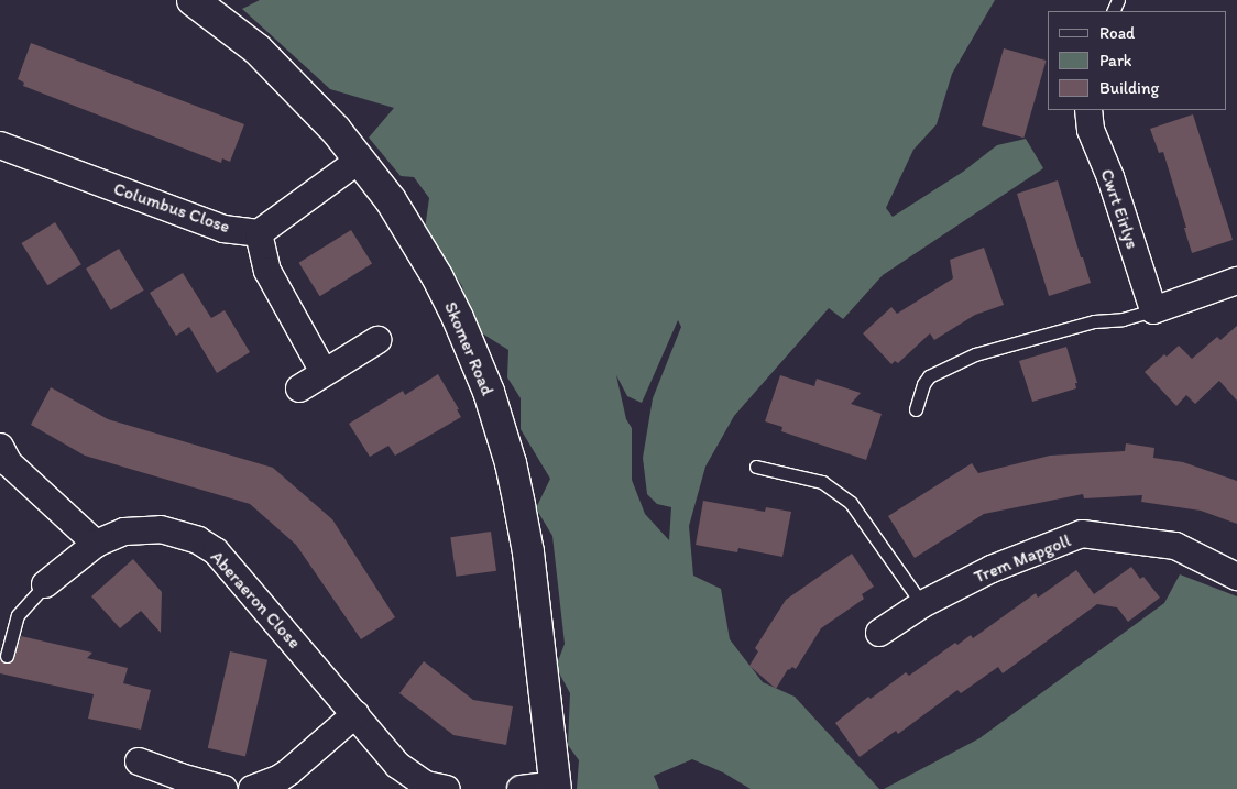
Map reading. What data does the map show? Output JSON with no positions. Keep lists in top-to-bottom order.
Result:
{
  "streets": {
    "street": [
      "Columbus Close",
      "Cwrt Eirlys",
      "Skomer Road",
      "Trem Mapgoll",
      "Aberaeron Close"
    ]
  },
  "legend": ["Road", "Park", "Building"]
}
